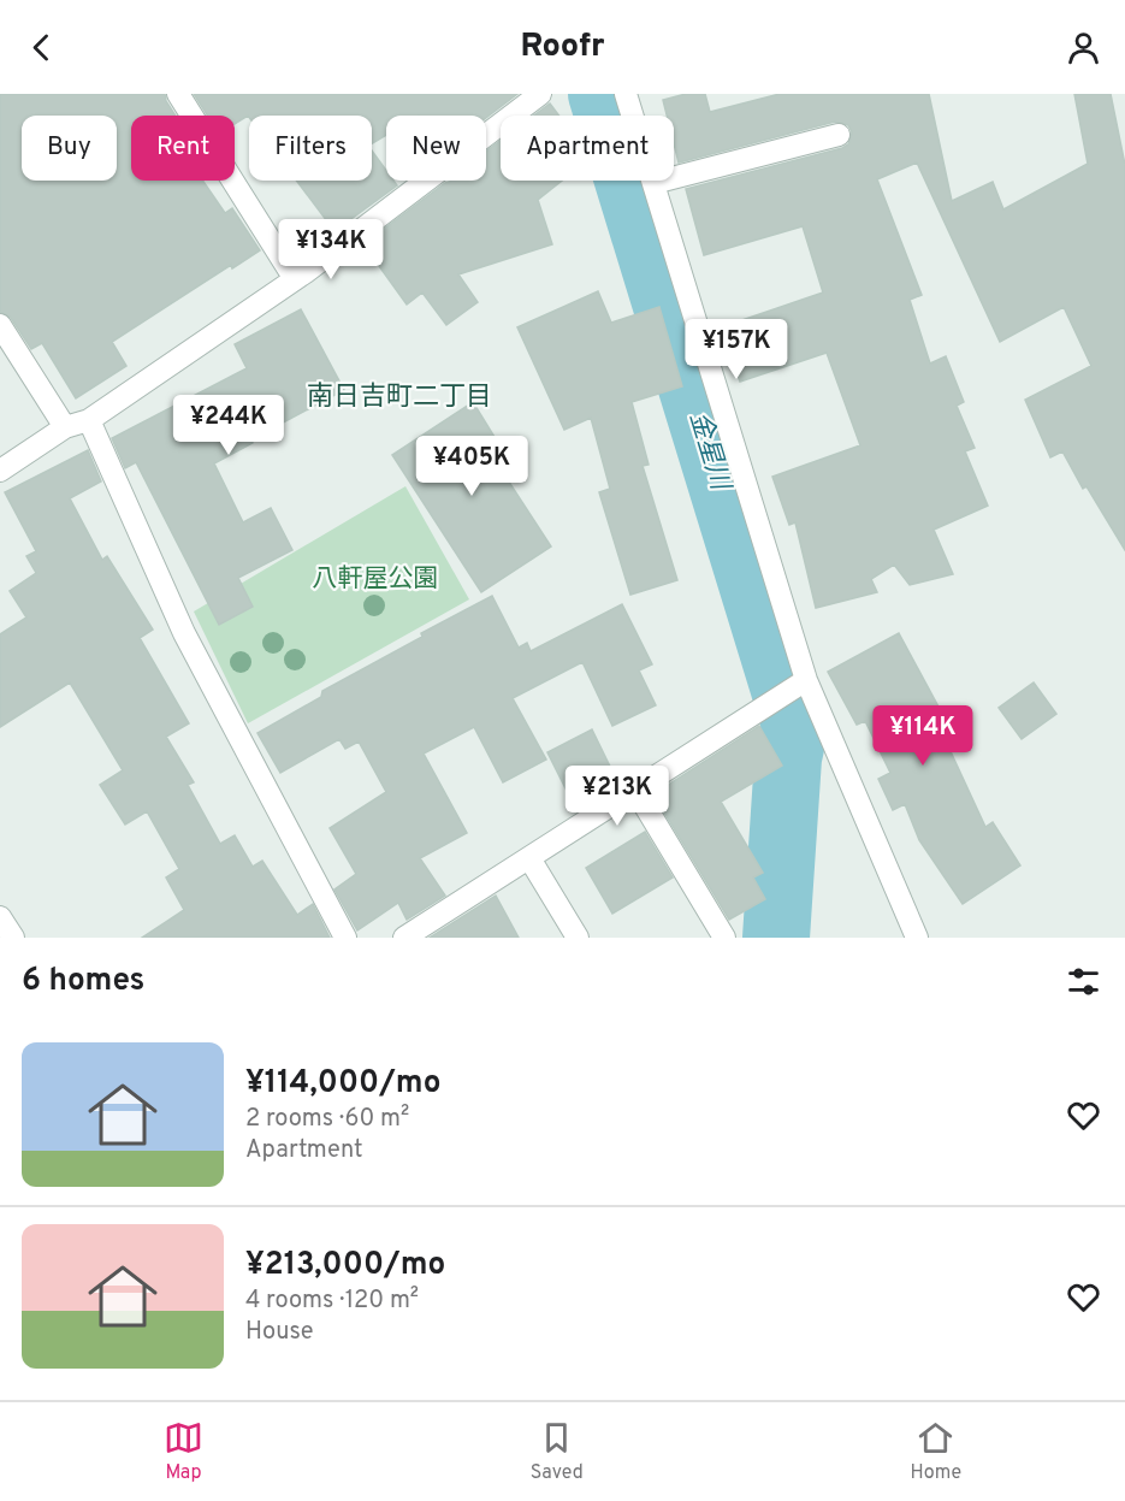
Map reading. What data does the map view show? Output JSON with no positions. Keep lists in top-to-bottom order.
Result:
{
  "districts": ["南日吉町二丁目"],
  "water": ["金星川"],
  "parks": ["八軒屋公園"],
  "page": {
    "header": "Roofr",
    "chip": [
      "Buy",
      "Rent",
      "Filters",
      "New",
      "Apartment"
    ],
    "price": [
      "¥134K",
      "¥157K",
      "¥244K",
      "¥405K",
      "¥114K",
      "¥213K"
    ],
    "heading": "6 homes",
    "list": [
      {
        "name": "¥114,000/mo",
        "note": "2 rooms · 60 m² · Apartment"
      },
      {
        "name": "¥213,000/mo",
        "note": "4 rooms · 120 m² · House"
      }
    ],
    "tabs": ["Map", "Saved", "Home"]
  }
}
